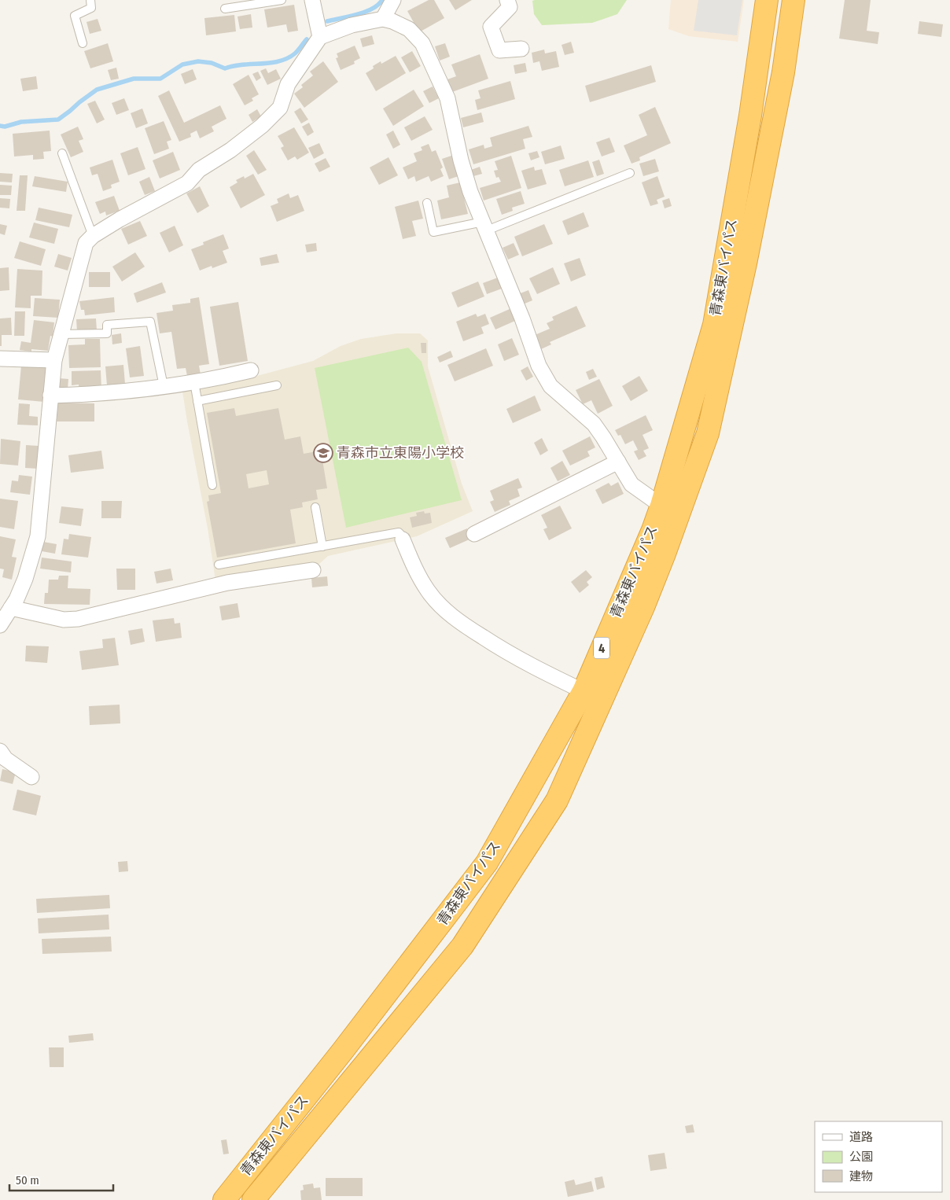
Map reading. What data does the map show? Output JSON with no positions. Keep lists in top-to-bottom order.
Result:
{
  "streets": {
    "highway": ["青森東バイパス", "4"]
  },
  "places": {
    "school or university": ["青森市立東陽小学校"]
  },
  "legend": ["道路", "公園", "建物"],
  "scale_bar": "50 m"
}
